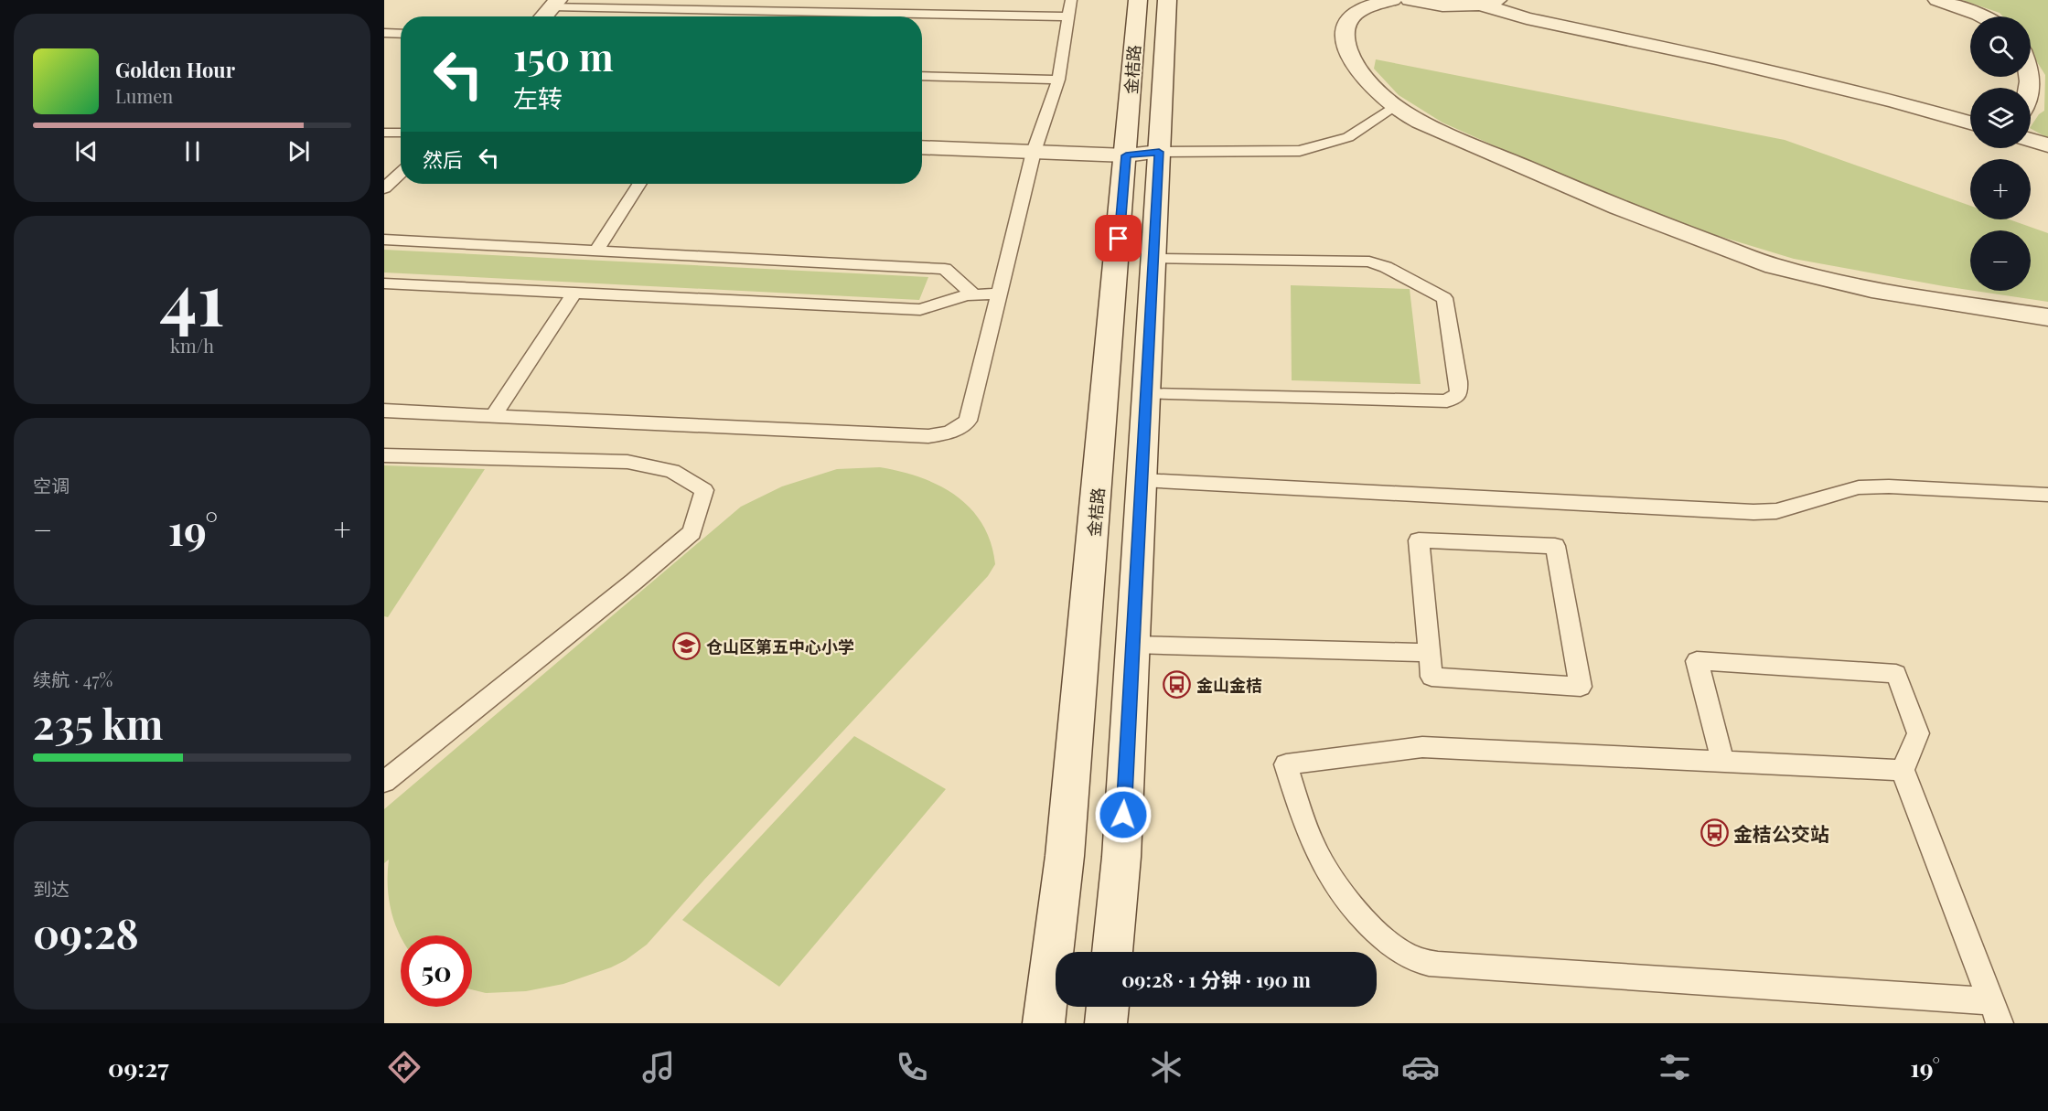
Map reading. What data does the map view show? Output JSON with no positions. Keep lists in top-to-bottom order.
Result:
{
  "streets": {
    "main road": ["金桔路"]
  },
  "places": {
    "school or university": ["仓山区第五中心小学"],
    "bus stop": ["金山金桔", "金桔公交站"]
  },
  "page": {
    "map_buttons": ["+", "−"],
    "turn": ["150 m", "左转"],
    "song": ["Golden Hour", "Lumen"],
    "then": "然后",
    "tile": [
      ["41", "km/h"],
      "空调",
      ["续航 · 47%", "235 km"],
      ["到达", "09:28"]
    ],
    "heat": ["−", "19°", "+"],
    "limit": "50",
    "trip": "09:28 · 1 分钟 · 190 m",
    "tabs": ["09:27", "19°"]
  }
}
